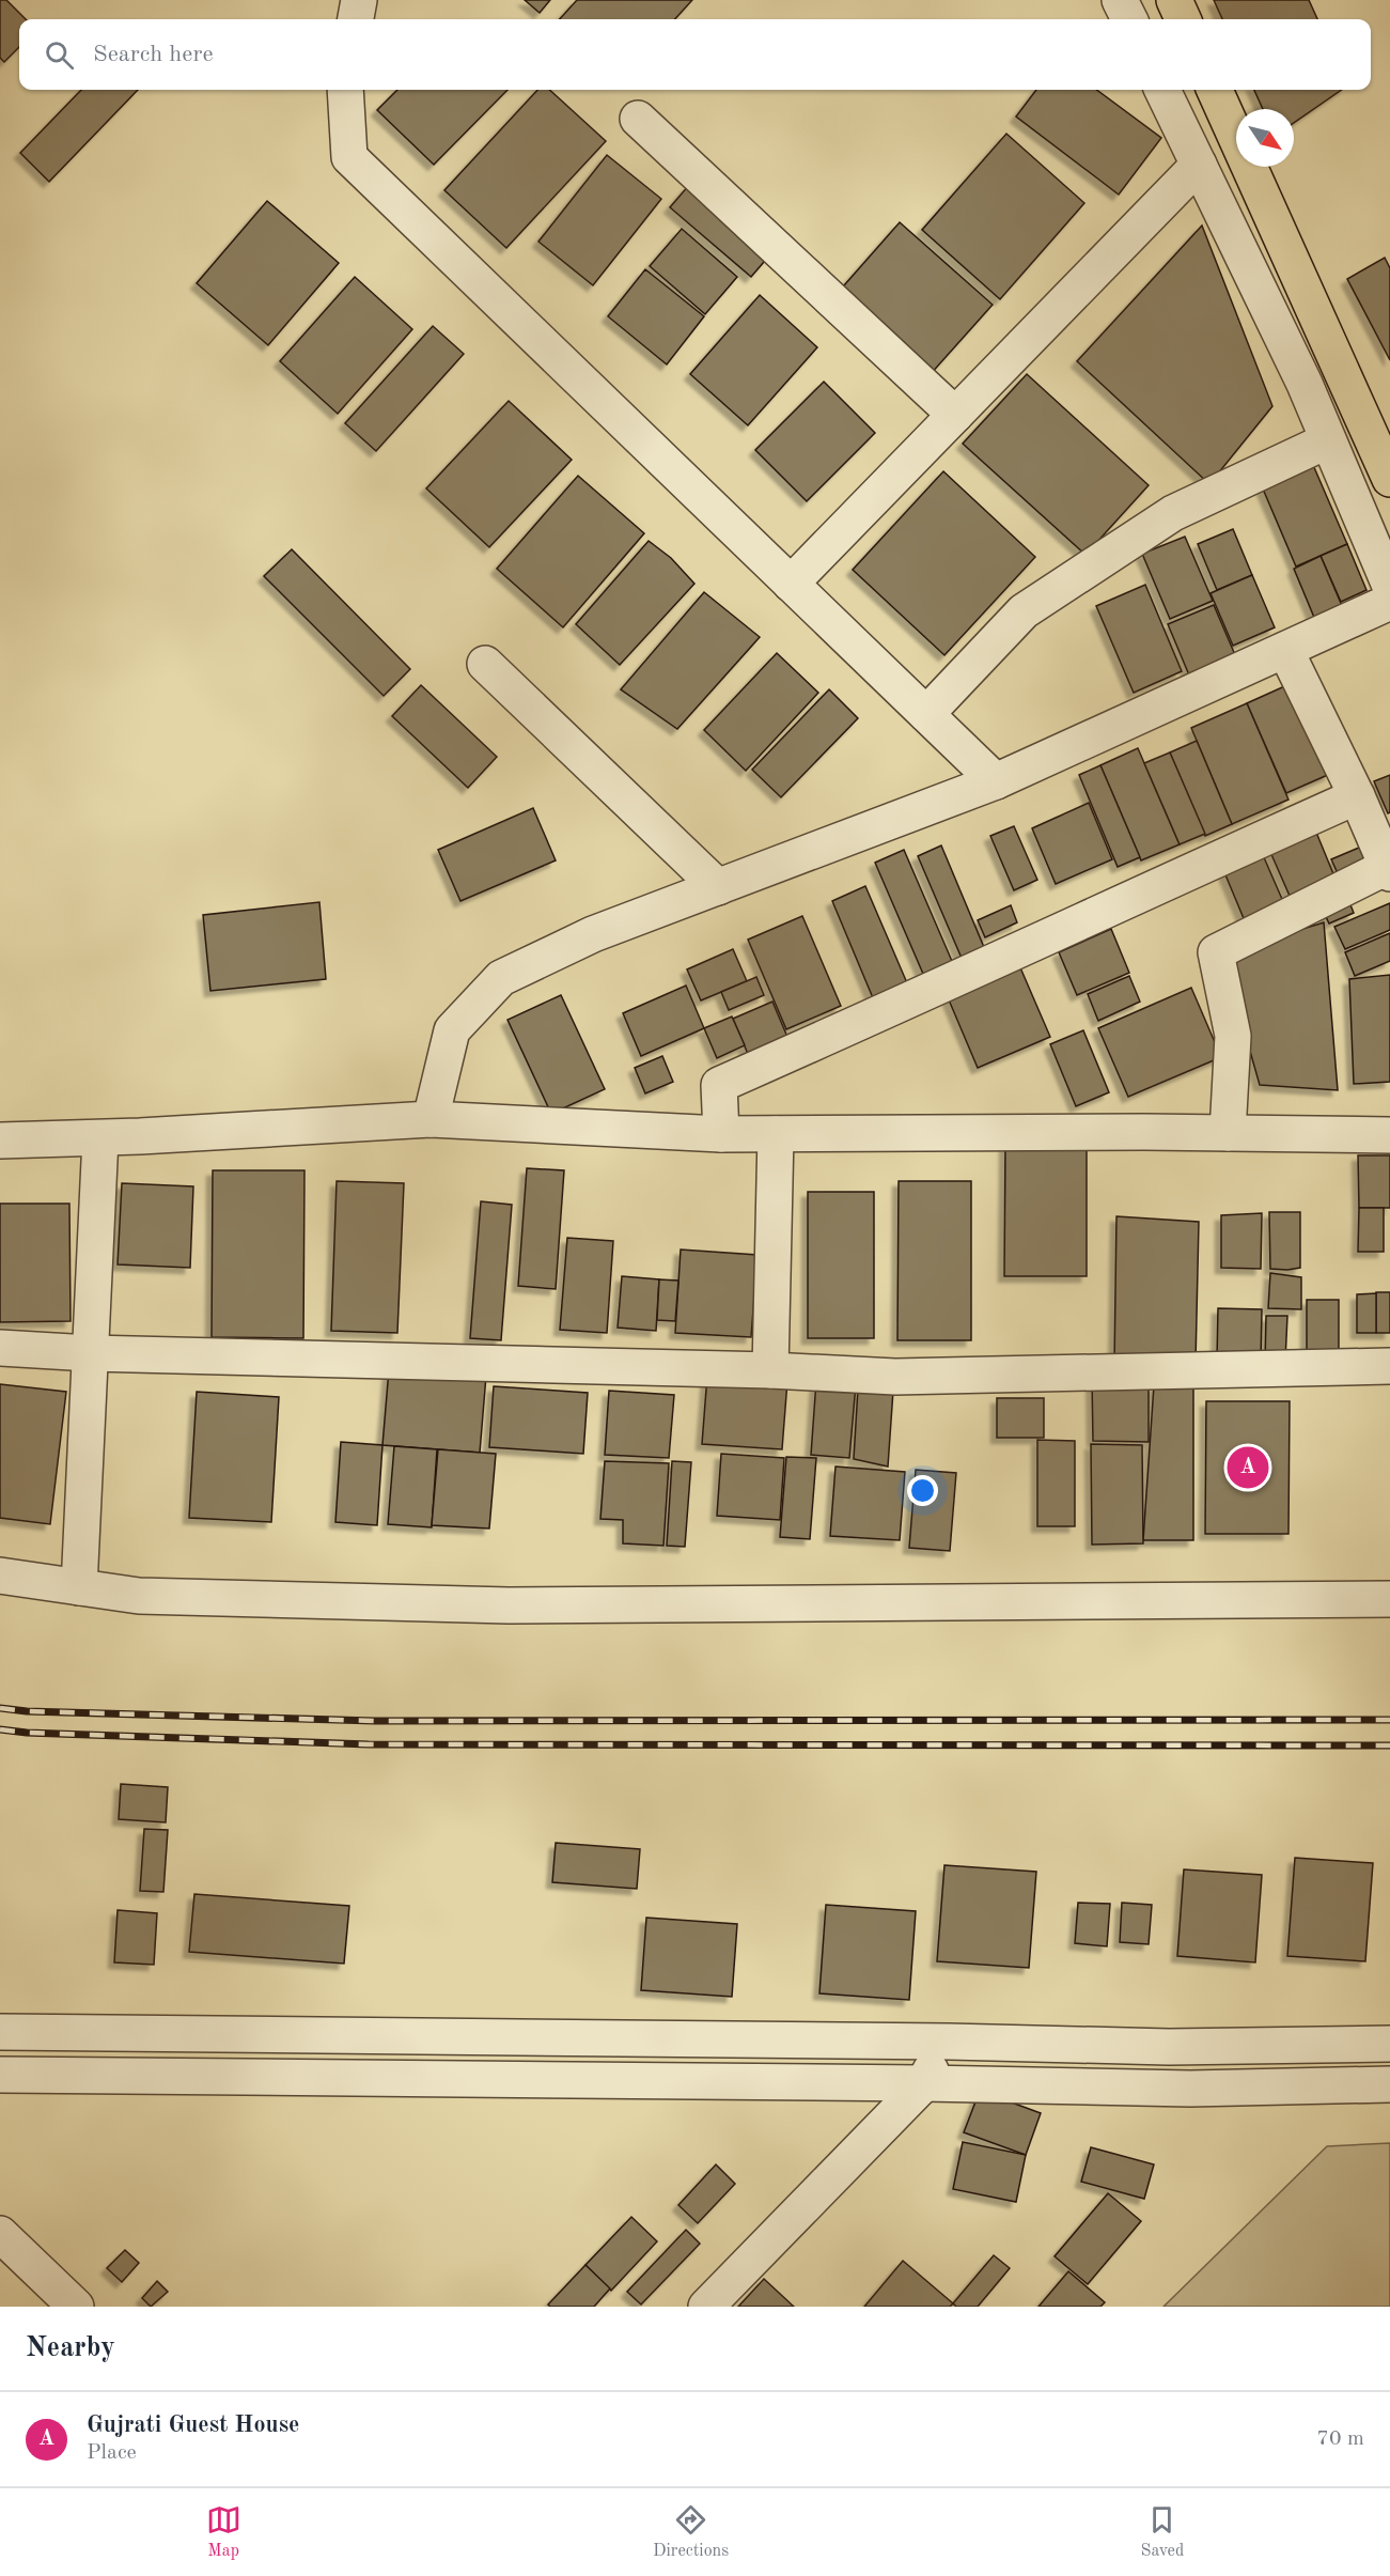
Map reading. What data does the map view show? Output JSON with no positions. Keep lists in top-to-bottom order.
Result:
{
  "north": "bottom right",
  "page": {
    "search": "Search here",
    "pins": "A",
    "heading": "Nearby",
    "list": [
      {
        "mark": "A",
        "name": "Gujrati Guest House",
        "note": "Place",
        "value": "70 m"
      }
    ],
    "nav": ["Map", "Directions", "Saved"]
  }
}
